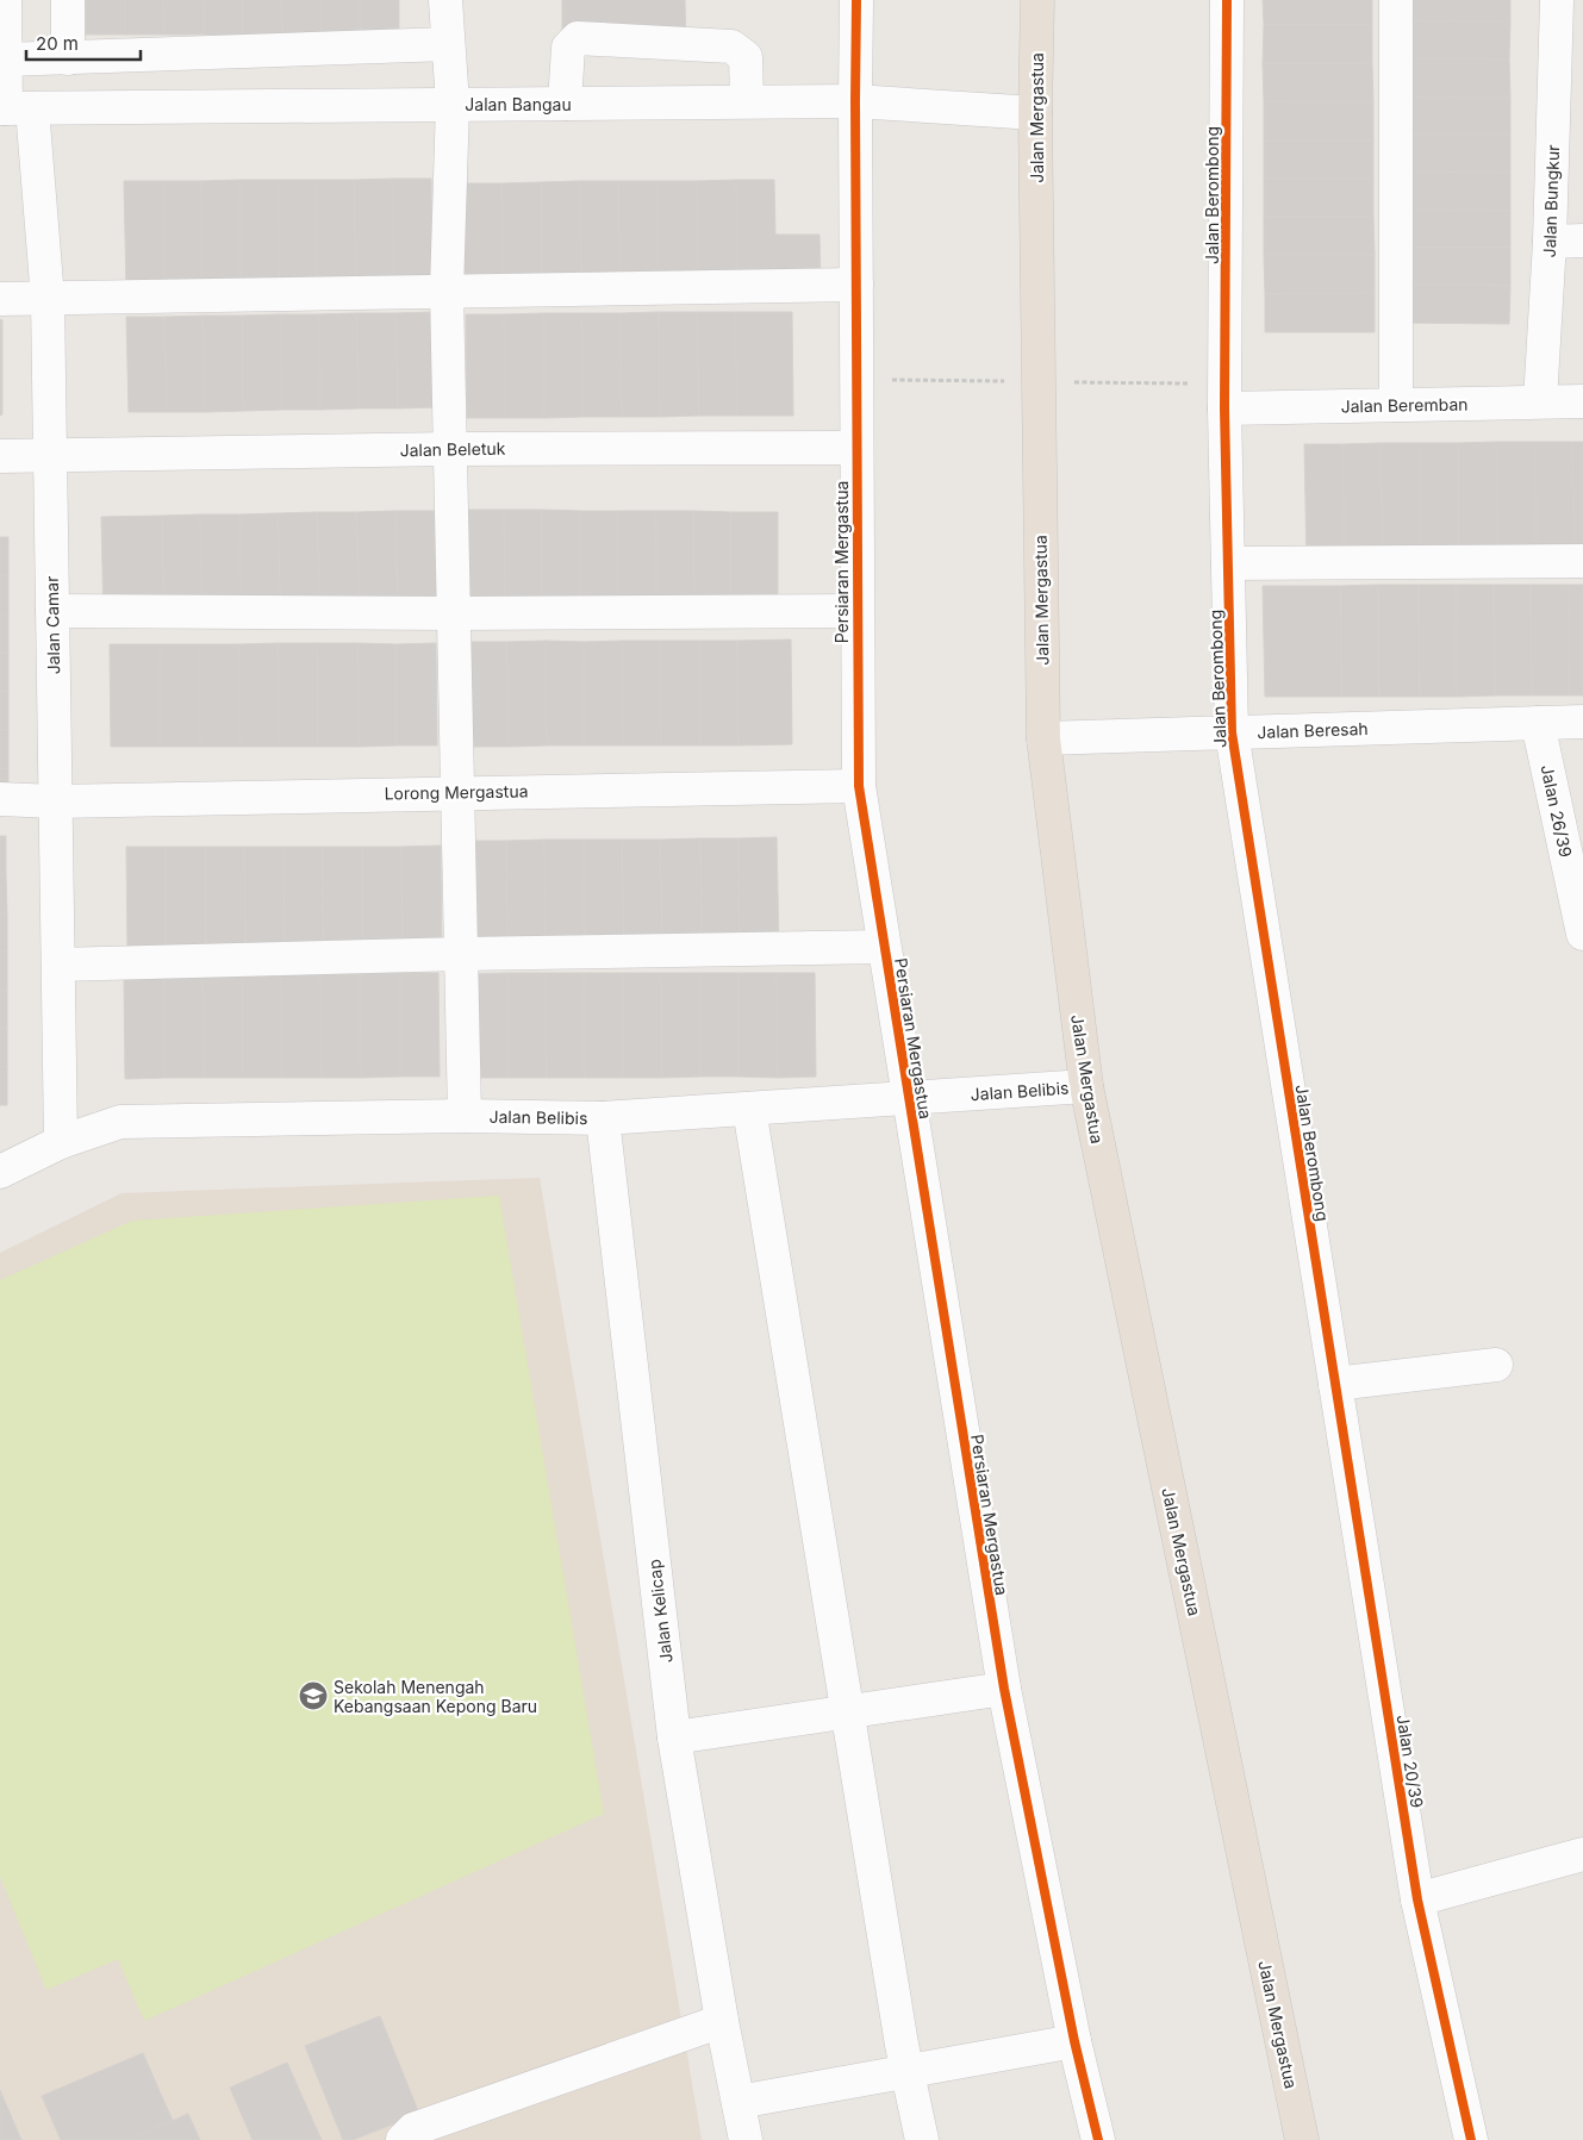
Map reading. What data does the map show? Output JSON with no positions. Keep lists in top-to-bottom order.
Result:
{
  "streets": {
    "main road": ["Jalan Mergastua"],
    "street": [
      "Jalan Bangau",
      "Jalan Berombong",
      "Jalan Bungkur",
      "Jalan Beremban",
      "Jalan Beletuk",
      "Persiaran Mergastua",
      "Jalan Camar",
      "Jalan Beresah",
      "Lorong Mergastua",
      "Jalan 26/39",
      "Jalan Belibis",
      "Jalan Kelicap",
      "Jalan 20/39"
    ]
  },
  "crossings": [
    ["Jalan Bangau", "Jalan Mergastua"],
    ["Jalan Bangau", "Persiaran Mergastua"],
    ["Jalan Bangau", "Jalan Camar"],
    ["Jalan Mergastua", "Jalan Beresah"],
    ["Jalan Mergastua", "Jalan Belibis"],
    ["Jalan Berombong", "Jalan Beremban"],
    ["Jalan Berombong", "Jalan Beresah"],
    ["Jalan Berombong", "Jalan 20/39"],
    ["Jalan Bungkur", "Jalan Beremban"],
    ["Jalan Beletuk", "Persiaran Mergastua"],
    ["Jalan Beletuk", "Jalan Camar"],
    ["Persiaran Mergastua", "Lorong Mergastua"],
    ["Persiaran Mergastua", "Jalan Belibis"],
    ["Jalan Camar", "Lorong Mergastua"],
    ["Jalan Camar", "Jalan Belibis"],
    ["Jalan Beresah", "Jalan 26/39"],
    ["Jalan Belibis", "Jalan Kelicap"]
  ],
  "places": {
    "school or university": ["Sekolah Menengah Kebangsaan Kepong Baru"]
  },
  "scale_bar": "20 m"
}
